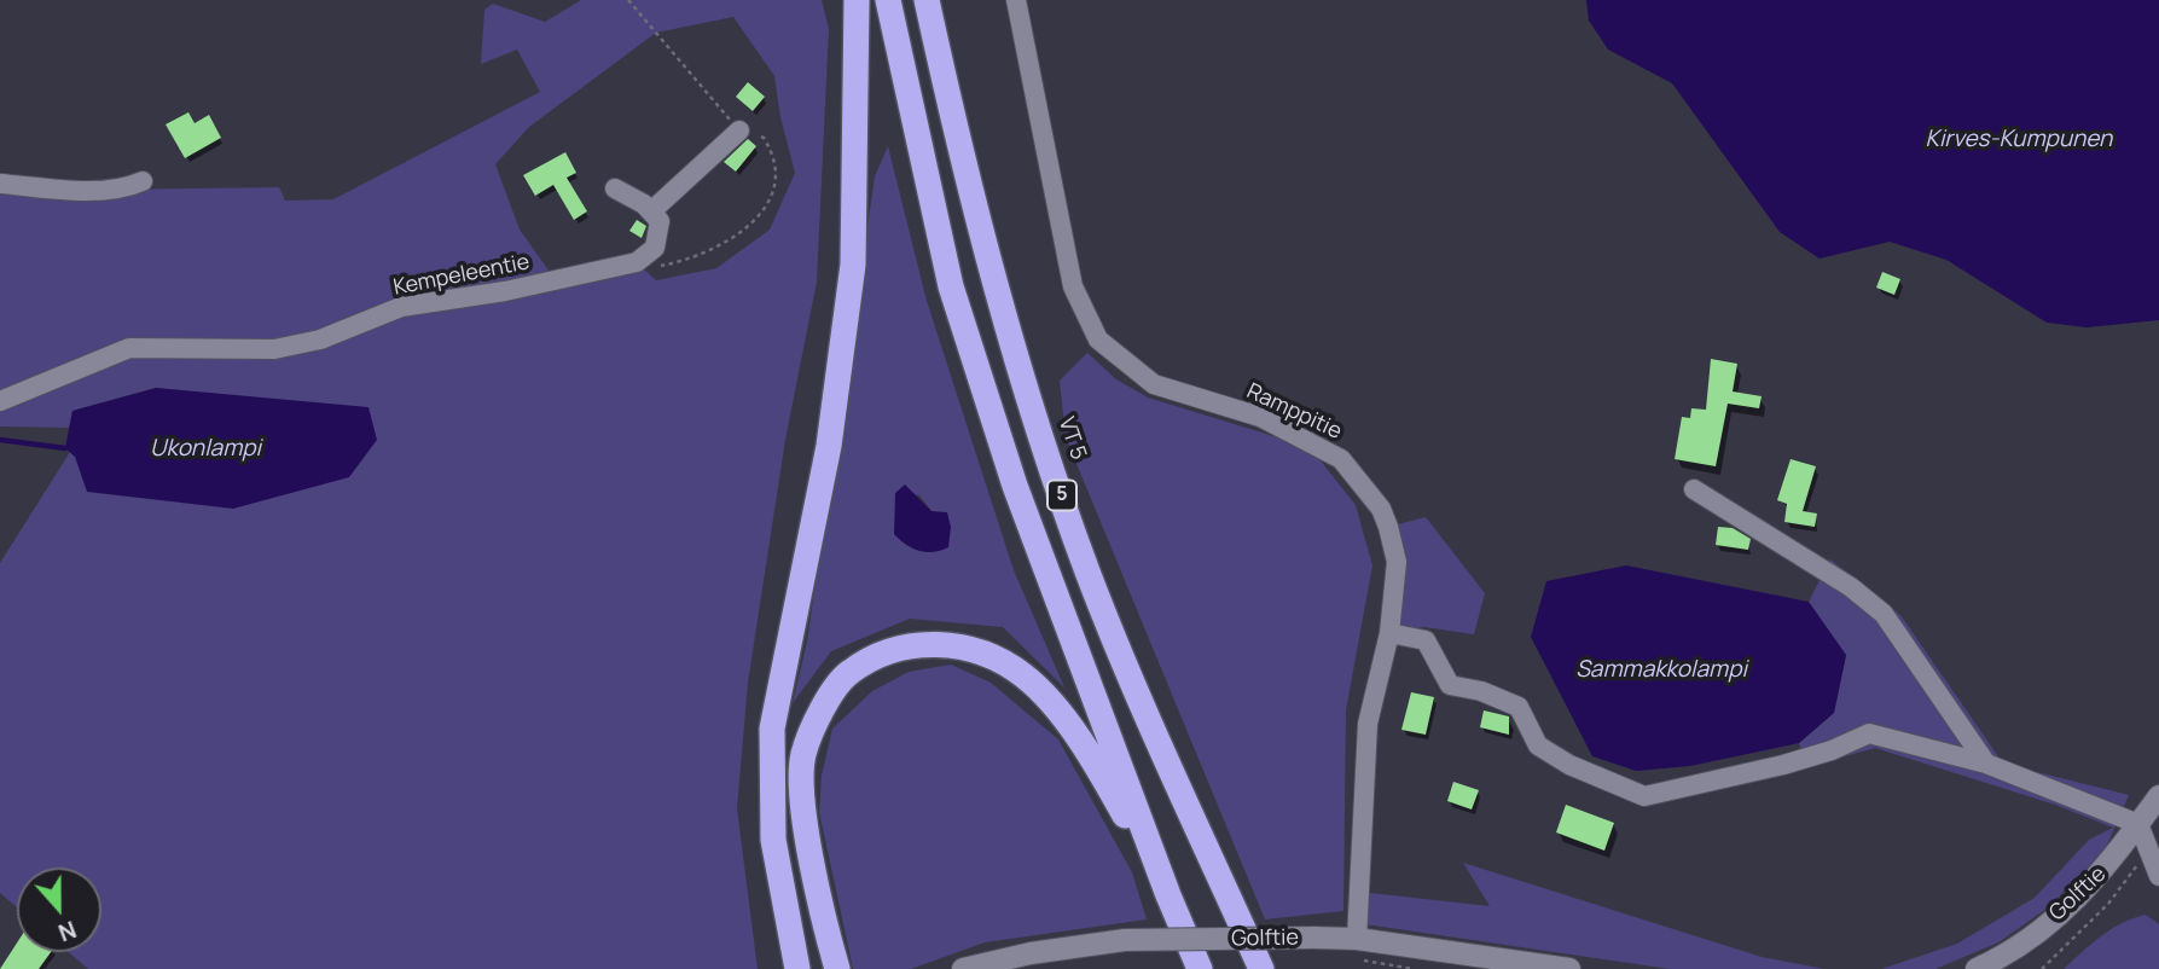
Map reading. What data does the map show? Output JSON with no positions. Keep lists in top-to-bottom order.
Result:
{
  "streets": {
    "highway": ["VT 5", "5"],
    "street": ["Kempeleentie", "Ramppitie", "Golftie"]
  },
  "crossings": [
    ["Ramppitie", "Golftie"]
  ],
  "water": ["Kirves-Kumpunen", "Ukonlampi", "Sammakkolampi"],
  "north": "bottom"
}
